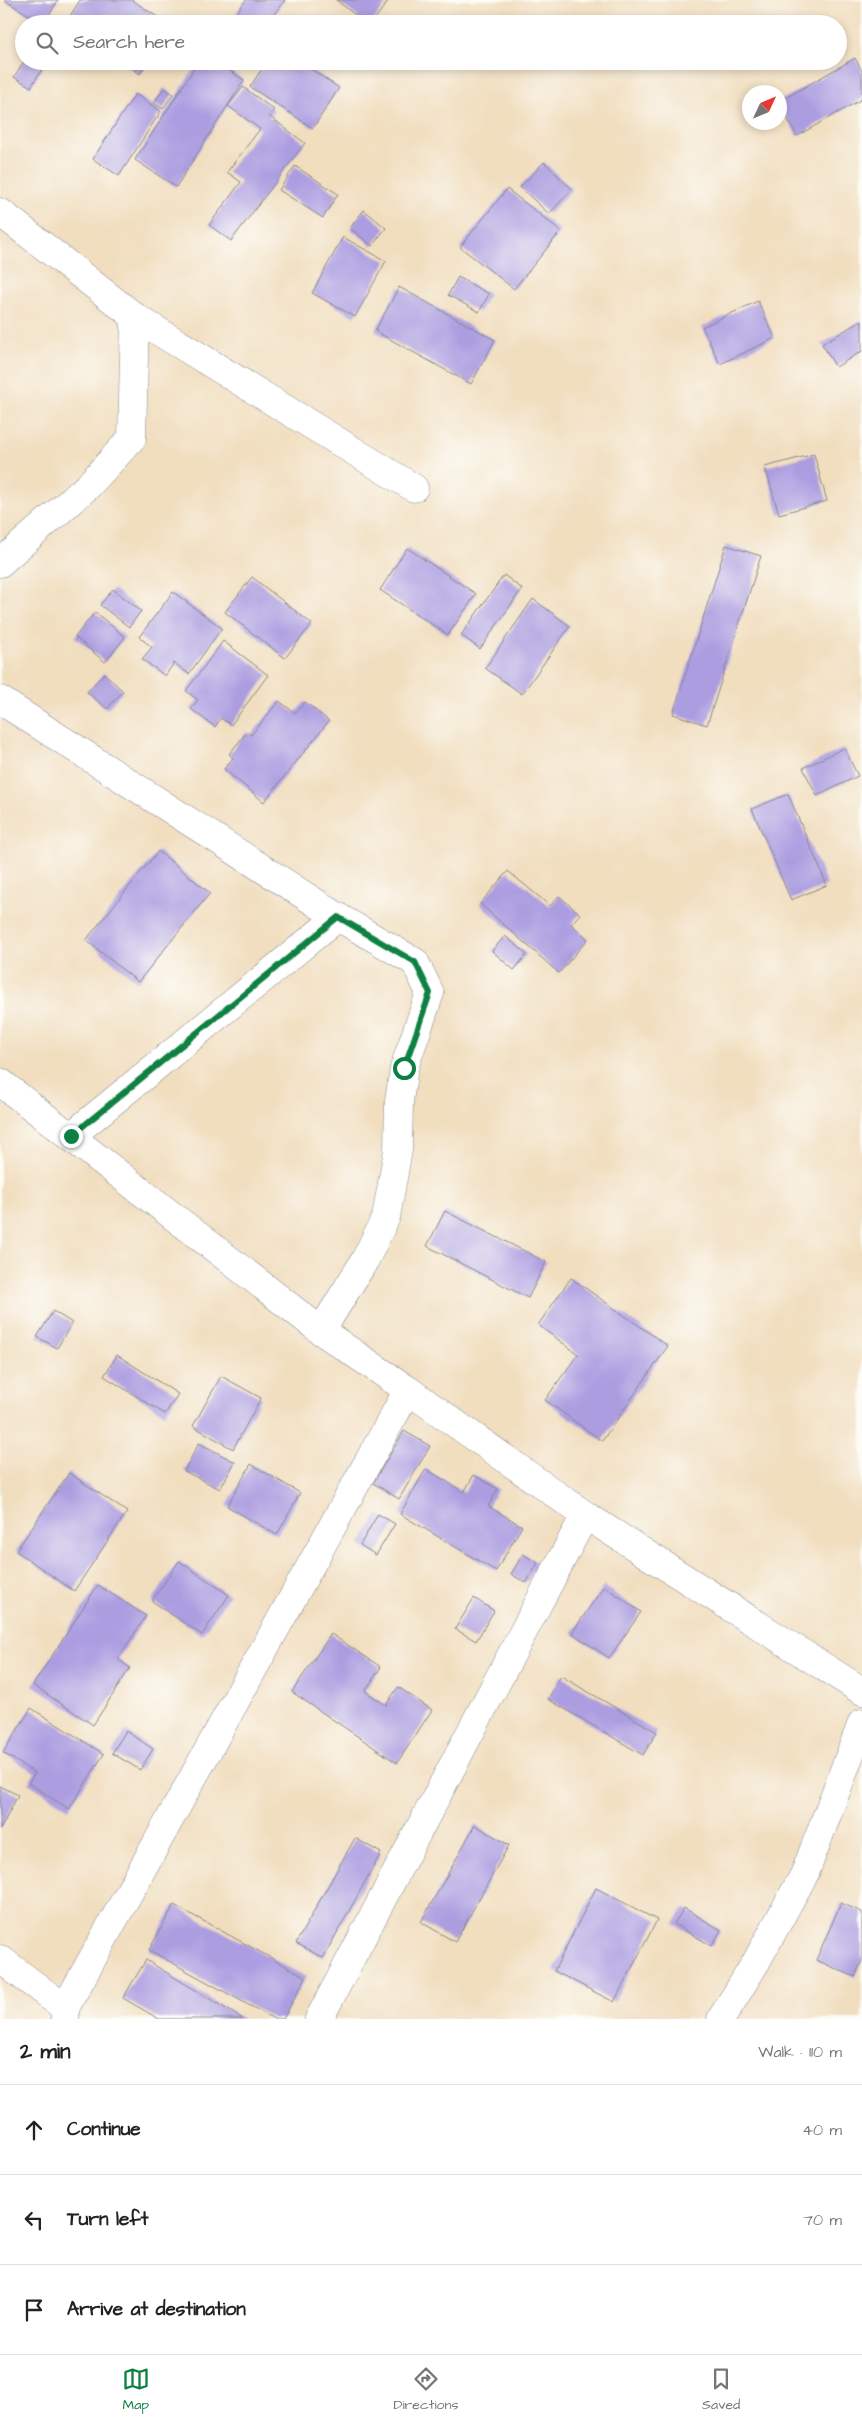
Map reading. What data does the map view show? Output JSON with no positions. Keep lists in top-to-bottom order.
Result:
{
  "north": "top right",
  "page": {
    "search": "Search here",
    "heading": ["2 min", "Walk · 110 m"],
    "list": [
      ["Continue", "40 m"],
      ["Turn left", "70 m"],
      "Arrive at destination"
    ],
    "nav": ["Map", "Directions", "Saved"]
  }
}
